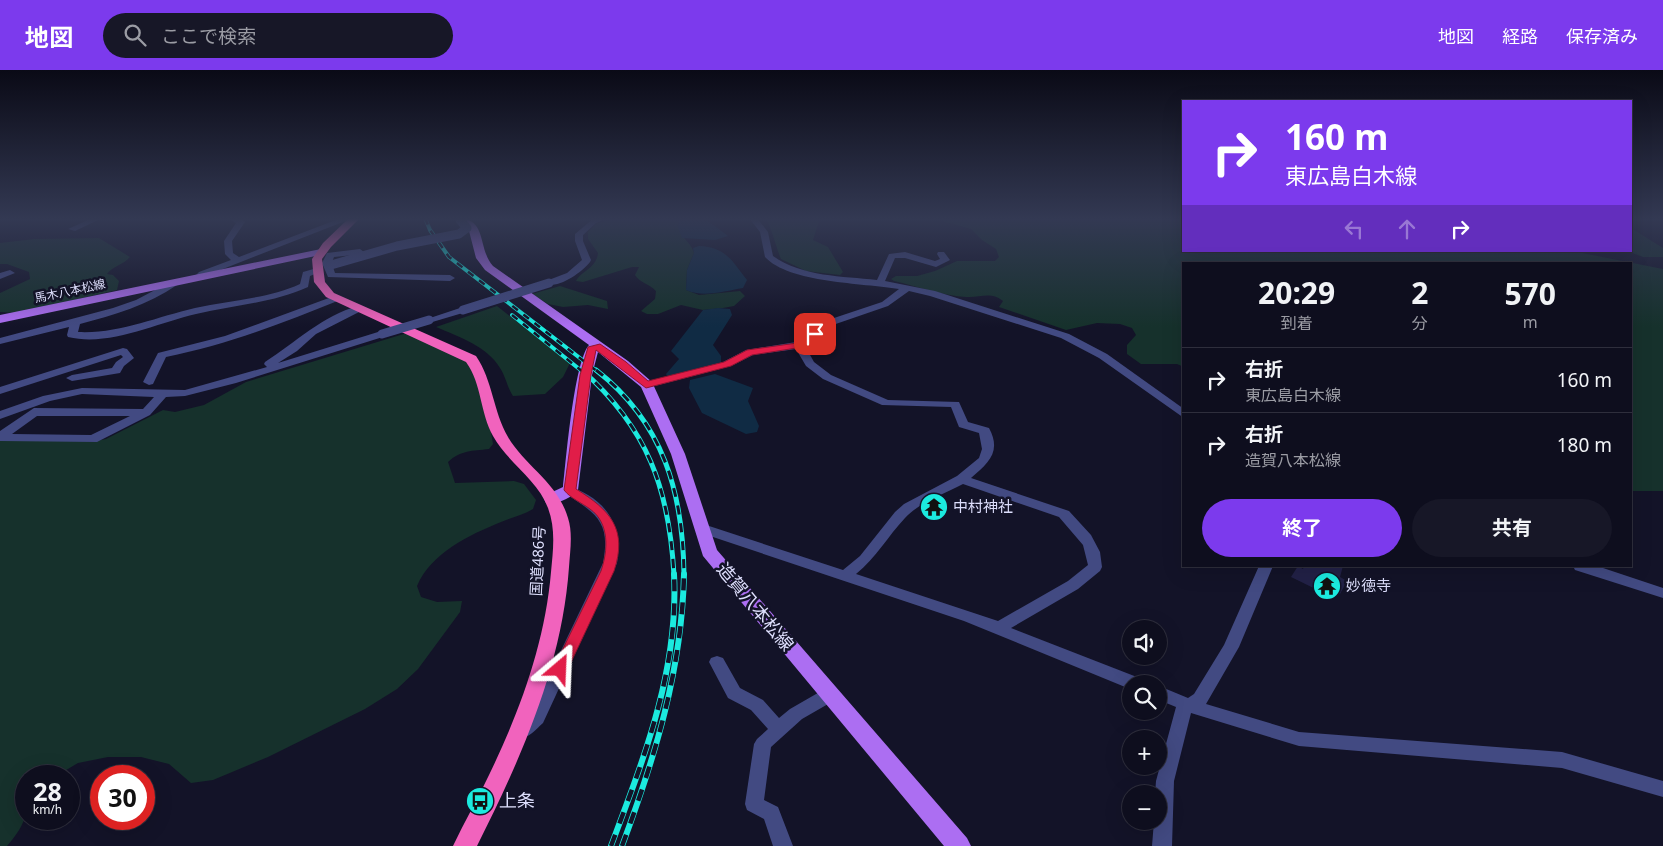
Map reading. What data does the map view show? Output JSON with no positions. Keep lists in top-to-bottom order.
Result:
{
  "streets": {
    "highway": ["国道486号"],
    "main road": ["馬木八本松線", "造賀八本松線"]
  },
  "places": {
    "temple": ["中村神社", "妙徳寺"],
    "bus stop": ["上条"]
  },
  "page": {
    "header": "地図",
    "search": "ここで検索",
    "nav": ["地図", "経路", "保存済み"],
    "turn": ["160 m", "東広島白木線"],
    "eta": [
      "20:29",
      "到着",
      "2",
      "分",
      "570",
      "m"
    ],
    "list": [
      {
        "name": "右折",
        "note": "東広島白木線",
        "value": "160 m"
      },
      {
        "name": "右折",
        "note": "造賀八本松線",
        "value": "180 m"
      }
    ],
    "buttons": ["終了", "共有"],
    "map_buttons": ["+", "−"],
    "speed": "28 km/h",
    "limit": "30"
  }
}
